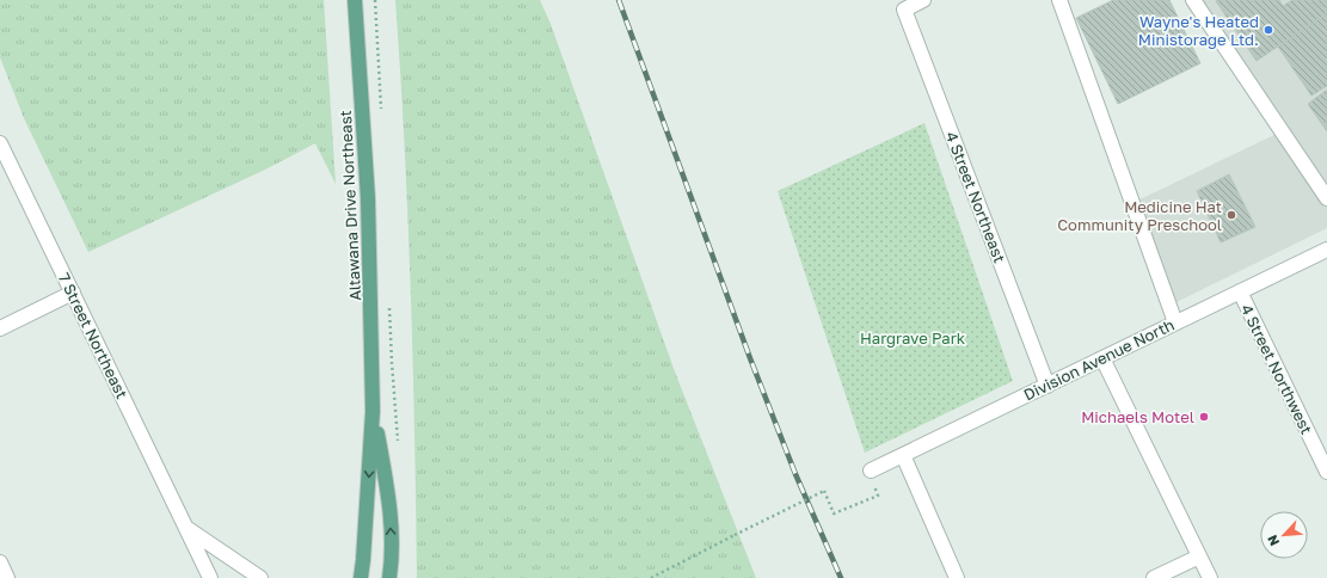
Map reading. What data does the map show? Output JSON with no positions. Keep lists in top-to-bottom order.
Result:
{
  "streets": {
    "main road": ["Altawana Drive Northeast"],
    "street": [
      "4 Street Northeast",
      "7 Street Northeast",
      "Division Avenue North",
      "4 Street Northwest"
    ]
  },
  "crossings": [
    ["4 Street Northeast", "Division Avenue North"],
    ["Division Avenue North", "4 Street Northwest"]
  ],
  "parks": ["Hargrave Park"],
  "places": ["Wayne's Heated Ministorage Ltd.", "Medicine Hat Community Preschool", "Michaels Motel"],
  "north": "bottom left"
}
